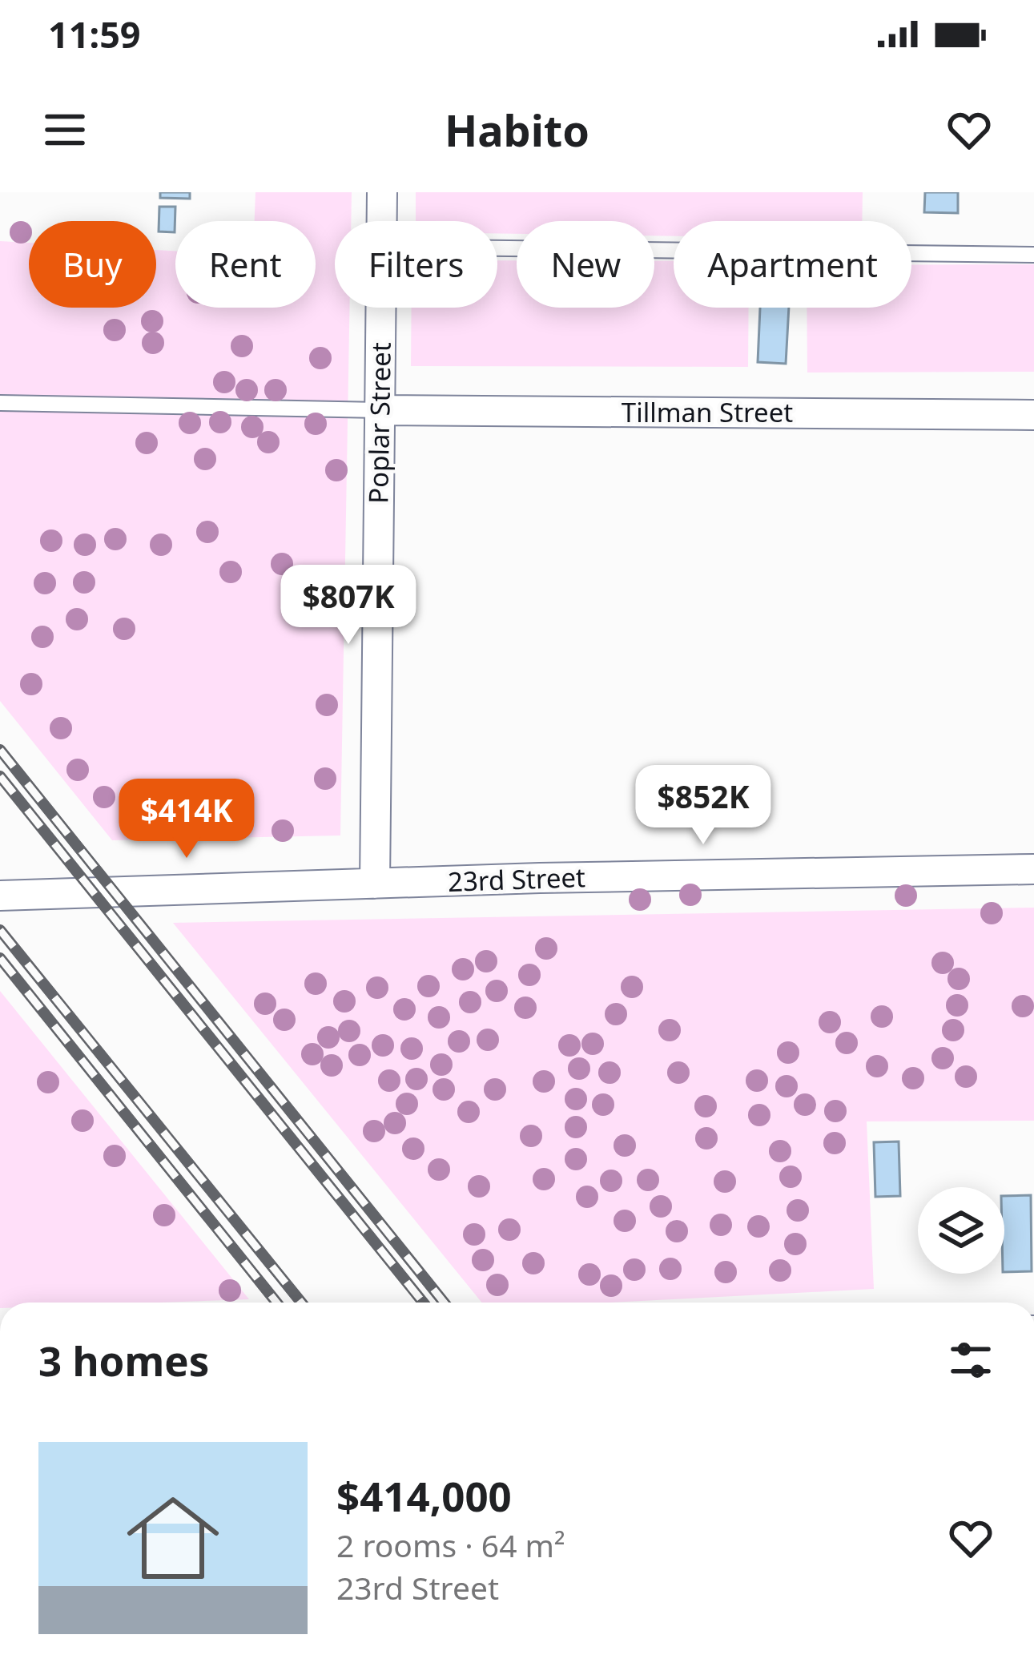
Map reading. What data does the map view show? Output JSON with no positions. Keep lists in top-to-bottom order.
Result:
{
  "streets": {
    "street": ["Tillman Street", "Poplar Street", "23rd Street"]
  },
  "crossings": [
    ["Tillman Street", "Poplar Street"],
    ["Poplar Street", "23rd Street"]
  ],
  "page": {
    "status": "11:59",
    "header": "Habito",
    "chip": [
      "Buy",
      "Rent",
      "Filters",
      "New",
      "Apartment"
    ],
    "price": ["$807K", "$852K", "$414K"],
    "heading": "3 homes",
    "list": [
      {
        "name": "$414,000",
        "note": "2 rooms · 64 m² · 23rd Street"
      }
    ]
  }
}
